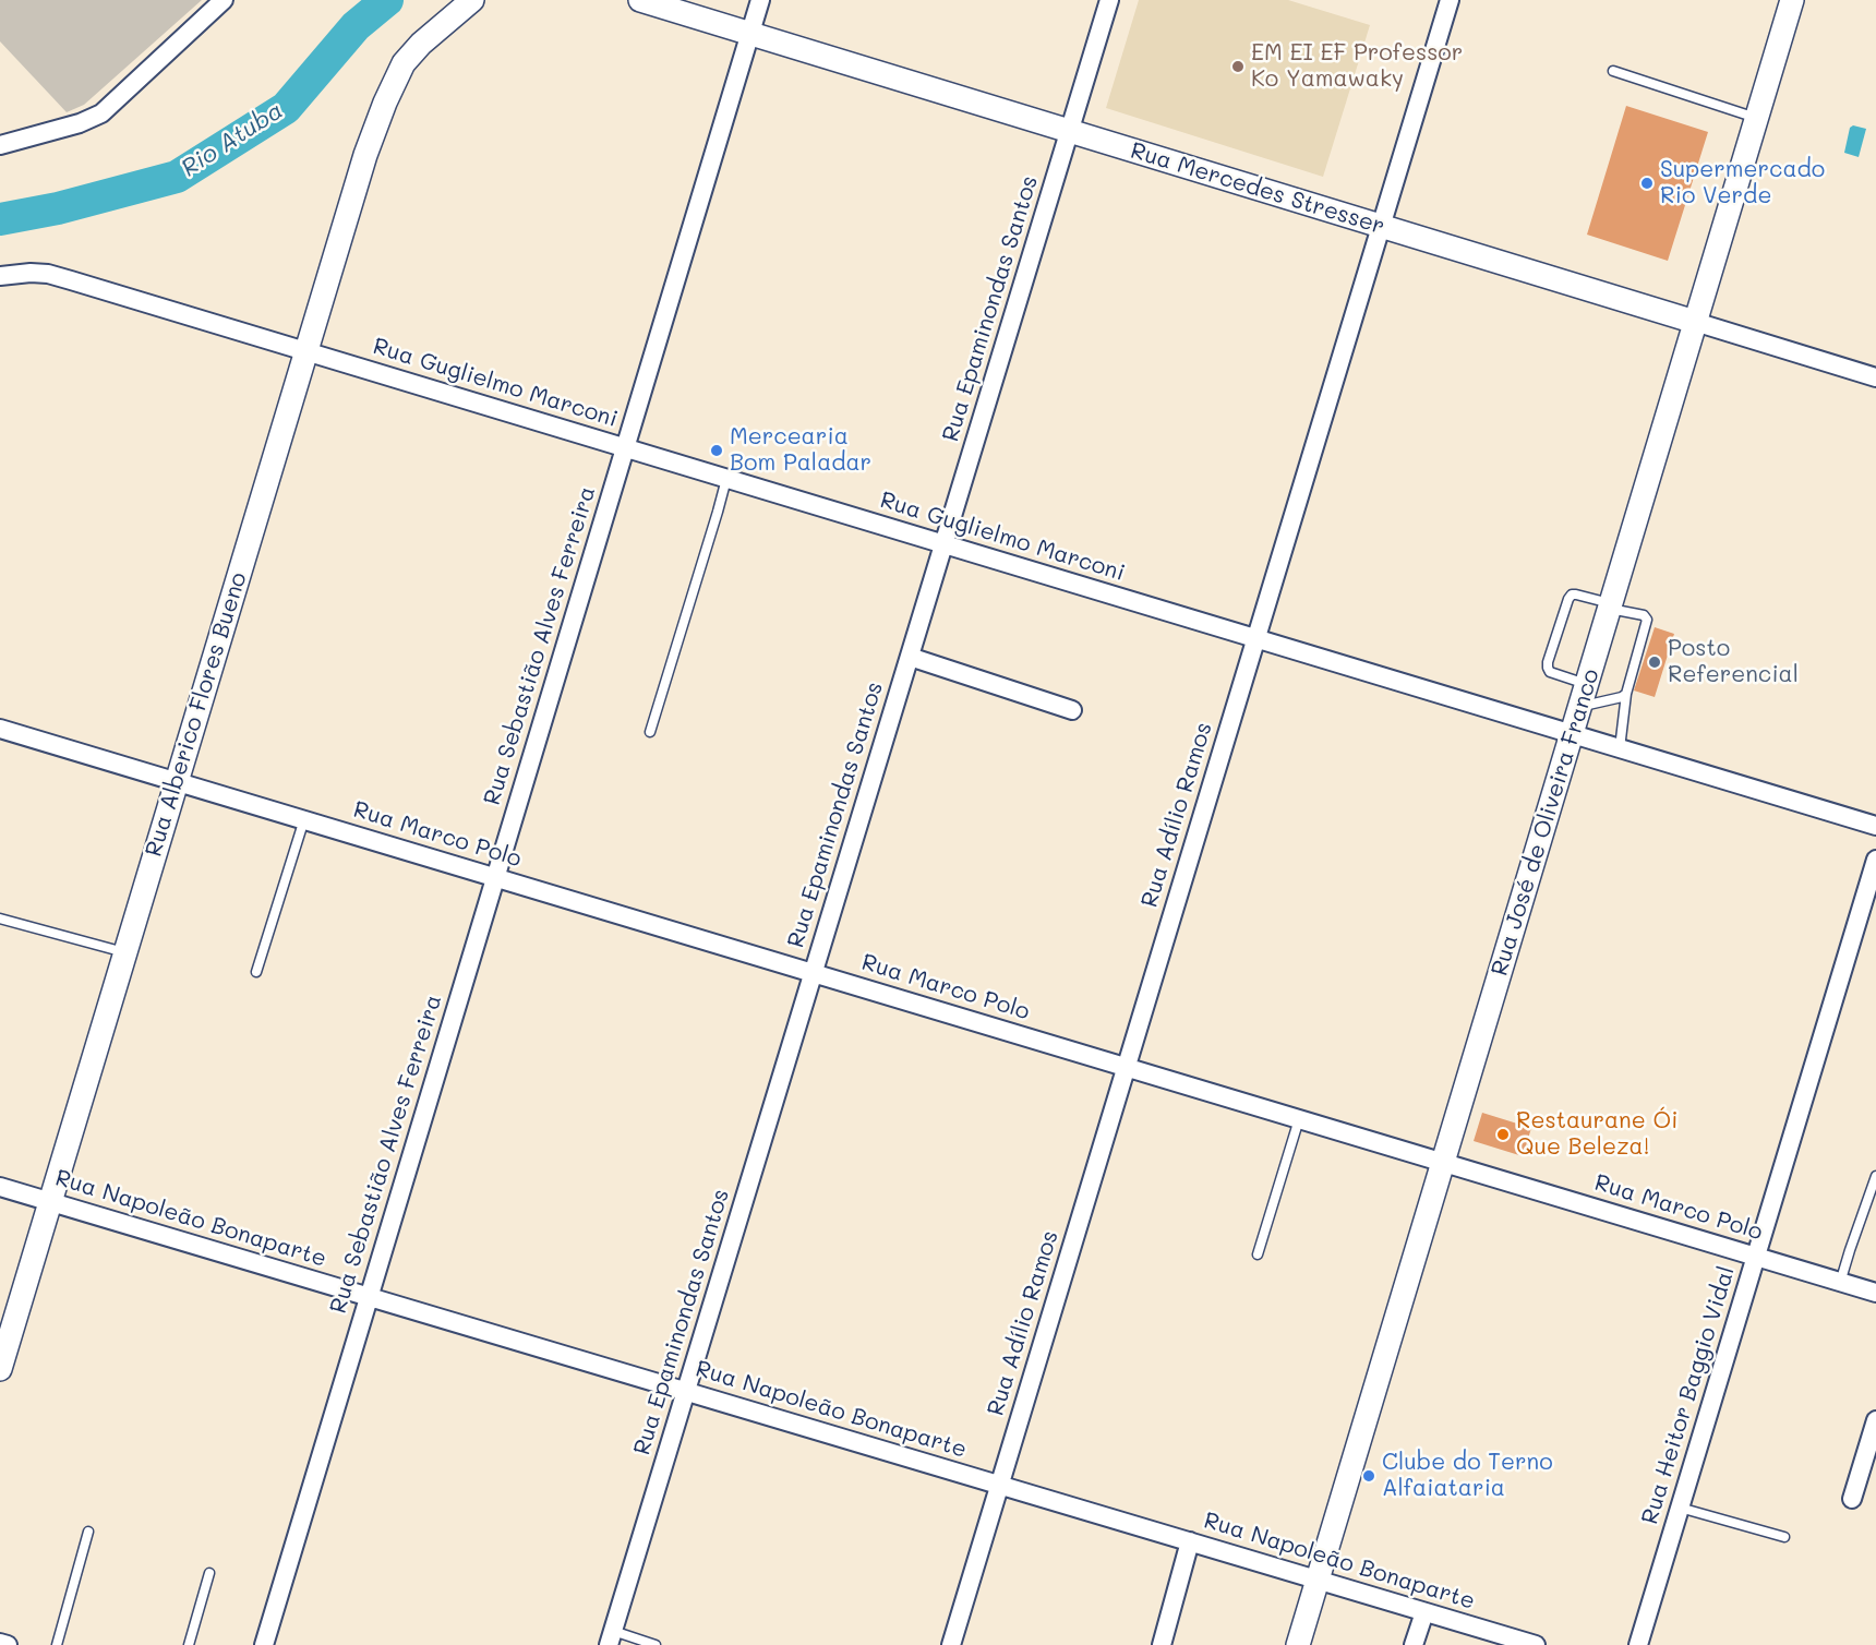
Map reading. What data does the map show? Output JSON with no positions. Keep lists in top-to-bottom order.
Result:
{
  "streets": {
    "street": [
      "Rua Mercedes Stresser",
      "Rua Epaminondas Santos",
      "Rua Guglielmo Marconi",
      "Rua Sebastião Alves Ferreira",
      "Rua Alberico Flores Bueno",
      "Rua Adílio Ramos",
      "Rua José de Oliveira Franco",
      "Rua Marco Polo",
      "Rua Napoleão Bonaparte",
      "Rua Heitor Baggio Vidal"
    ]
  },
  "crossings": [
    ["Rua Mercedes Stresser", "Rua Epaminondas Santos"],
    ["Rua Mercedes Stresser", "Rua Sebastião Alves Ferreira"],
    ["Rua Mercedes Stresser", "Rua Adílio Ramos"],
    ["Rua Mercedes Stresser", "Rua José de Oliveira Franco"],
    ["Rua Epaminondas Santos", "Rua Guglielmo Marconi"],
    ["Rua Epaminondas Santos", "Rua Marco Polo"],
    ["Rua Epaminondas Santos", "Rua Napoleão Bonaparte"],
    ["Rua Guglielmo Marconi", "Rua Sebastião Alves Ferreira"],
    ["Rua Guglielmo Marconi", "Rua Alberico Flores Bueno"],
    ["Rua Guglielmo Marconi", "Rua Adílio Ramos"],
    ["Rua Guglielmo Marconi", "Rua José de Oliveira Franco"],
    ["Rua Sebastião Alves Ferreira", "Rua Marco Polo"],
    ["Rua Sebastião Alves Ferreira", "Rua Napoleão Bonaparte"],
    ["Rua Alberico Flores Bueno", "Rua Marco Polo"],
    ["Rua Alberico Flores Bueno", "Rua Napoleão Bonaparte"],
    ["Rua Adílio Ramos", "Rua Marco Polo"],
    ["Rua Adílio Ramos", "Rua Napoleão Bonaparte"],
    ["Rua José de Oliveira Franco", "Rua Marco Polo"],
    ["Rua José de Oliveira Franco", "Rua Napoleão Bonaparte"],
    ["Rua Marco Polo", "Rua Heitor Baggio Vidal"]
  ],
  "water": ["Rio Atuba"],
  "places": [
    "EM EI EF Professor Ko Yamawaky",
    "Supermercado Rio Verde",
    "Mercearia Bom Paladar",
    "Posto Referencial",
    "Restaurane Ói Que Beleza!",
    "Clube do Terno Alfaiataria"
  ]
}
